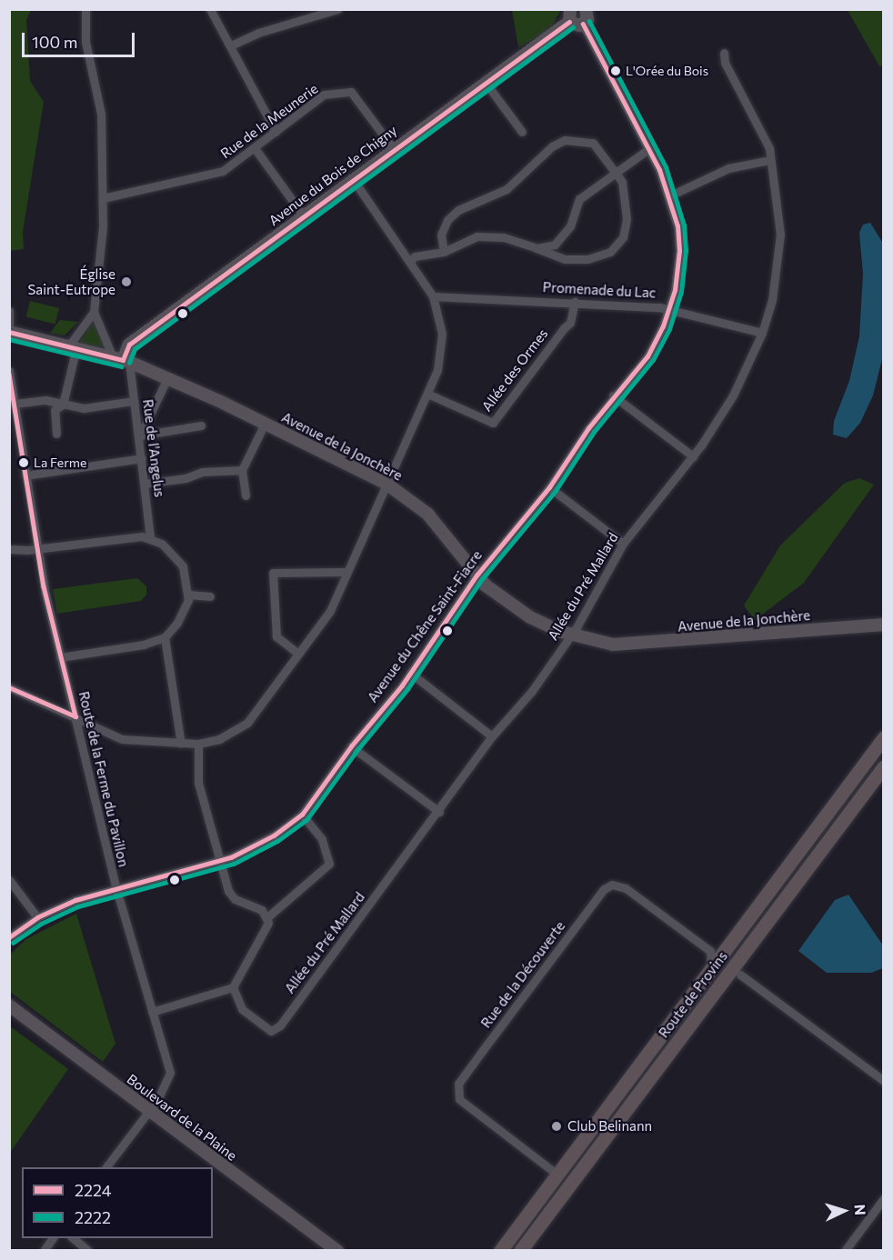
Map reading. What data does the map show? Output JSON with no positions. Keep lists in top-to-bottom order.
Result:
{
  "streets": {
    "main road": [
      "Avenue du Bois de Chigny",
      "Avenue de la Jonchère",
      "Route de Provins",
      "Boulevard de la Plaine"
    ],
    "street": [
      "Rue de la Meunerie",
      "Promenade du Lac",
      "Allée des Ormes",
      "Rue de l'Angelus",
      "Allée du Pré Mallard",
      "Avenue du Chêne Saint-Fiacre",
      "Route de la Ferme du Pavillon",
      "Rue de la Découverte"
    ]
  },
  "crossings": [
    ["Rue de la Meunerie", "Avenue du Bois de Chigny"],
    ["Avenue du Bois de Chigny", "Avenue de la Jonchère"],
    ["Avenue du Bois de Chigny", "Rue de l'Angelus"],
    ["Promenade du Lac", "Allée des Ormes"],
    ["Promenade du Lac", "Allée du Pré Mallard"],
    ["Promenade du Lac", "Avenue du Chêne Saint-Fiacre"],
    ["Avenue de la Jonchère", "Rue de l'Angelus"],
    ["Avenue de la Jonchère", "Allée du Pré Mallard"],
    ["Avenue de la Jonchère", "Avenue du Chêne Saint-Fiacre"],
    ["Avenue du Chêne Saint-Fiacre", "Route de la Ferme du Pavillon"],
    ["Route de la Ferme du Pavillon", "Boulevard de la Plaine"],
    ["Rue de la Découverte", "Route de Provins"]
  ],
  "places": [
    "L'Orée du Bois",
    "Église Saint-Eutrope",
    "La Ferme",
    "Club Belinann"
  ],
  "lines": ["transit line 2224", "transit line 2222"],
  "legend": ["2224", "2222"],
  "scale_bar": "100 m",
  "north": "right"
}
